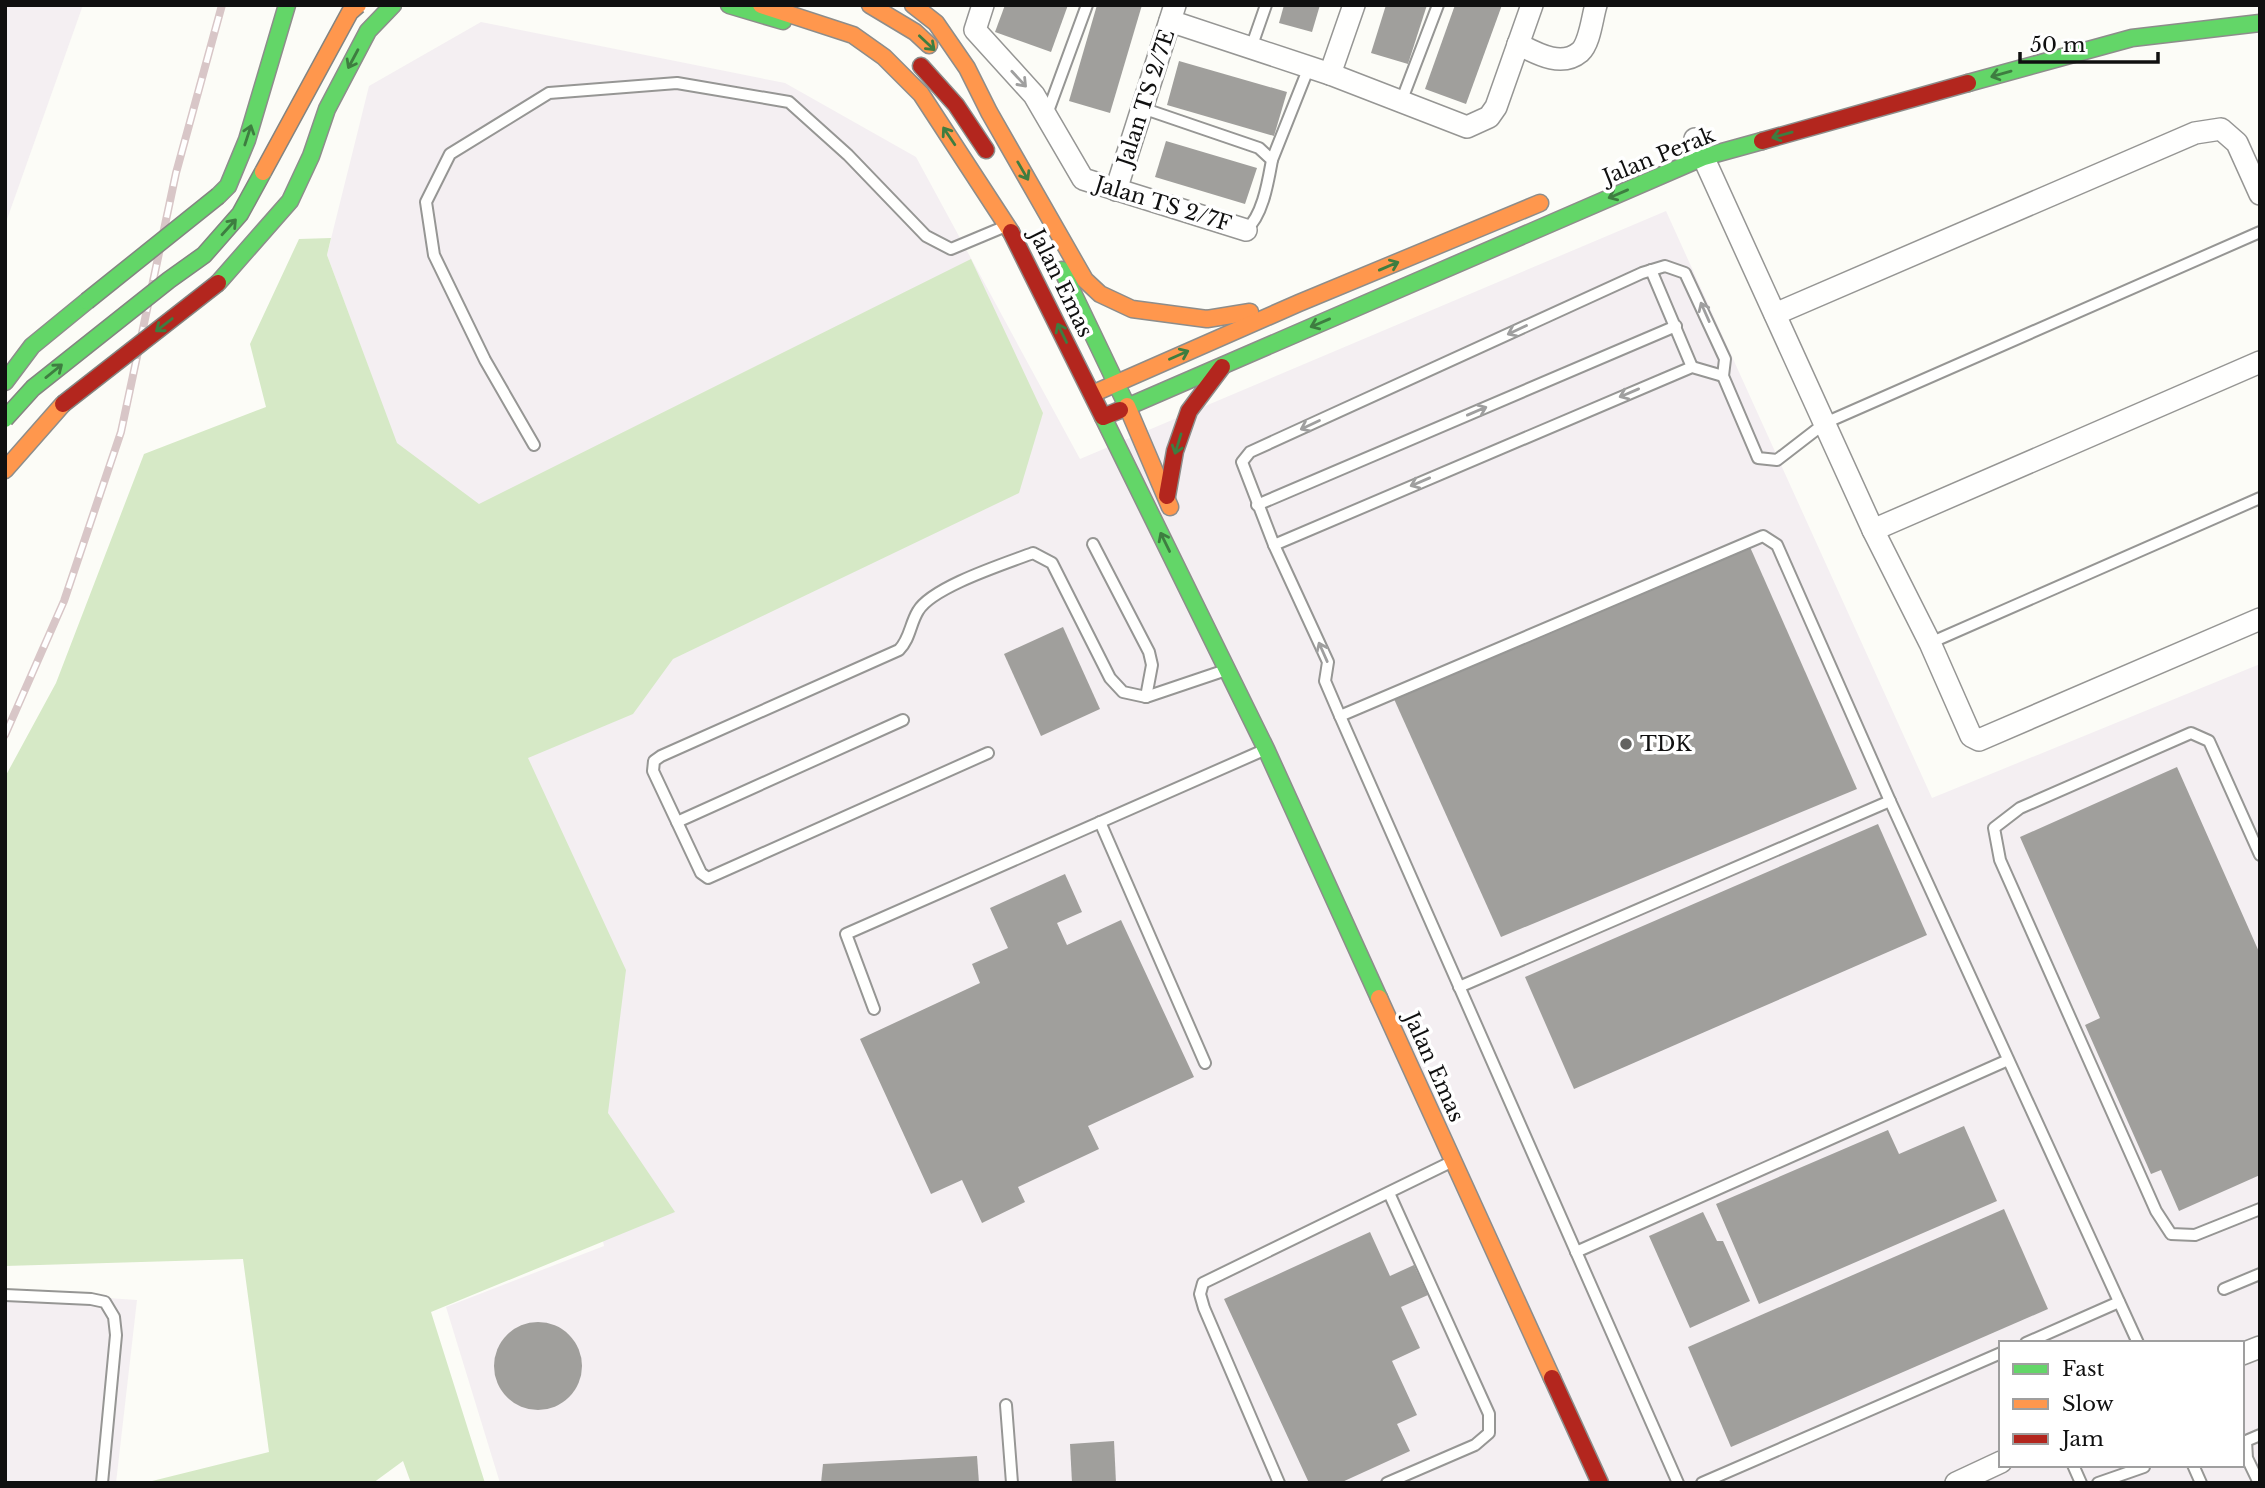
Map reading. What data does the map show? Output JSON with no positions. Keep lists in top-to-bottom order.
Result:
{
  "streets": {
    "main road": ["Jalan Perak", "Jalan Emas"],
    "street": ["Jalan TS 2/7E", "Jalan TS 2/7F"]
  },
  "crossings": [
    ["Jalan TS 2/7E", "Jalan TS 2/7F"],
    ["Jalan Perak", "Jalan Emas"]
  ],
  "places": ["TDK"],
  "legend": ["Fast", "Slow", "Jam"],
  "scale_bar": "50 m"
}
